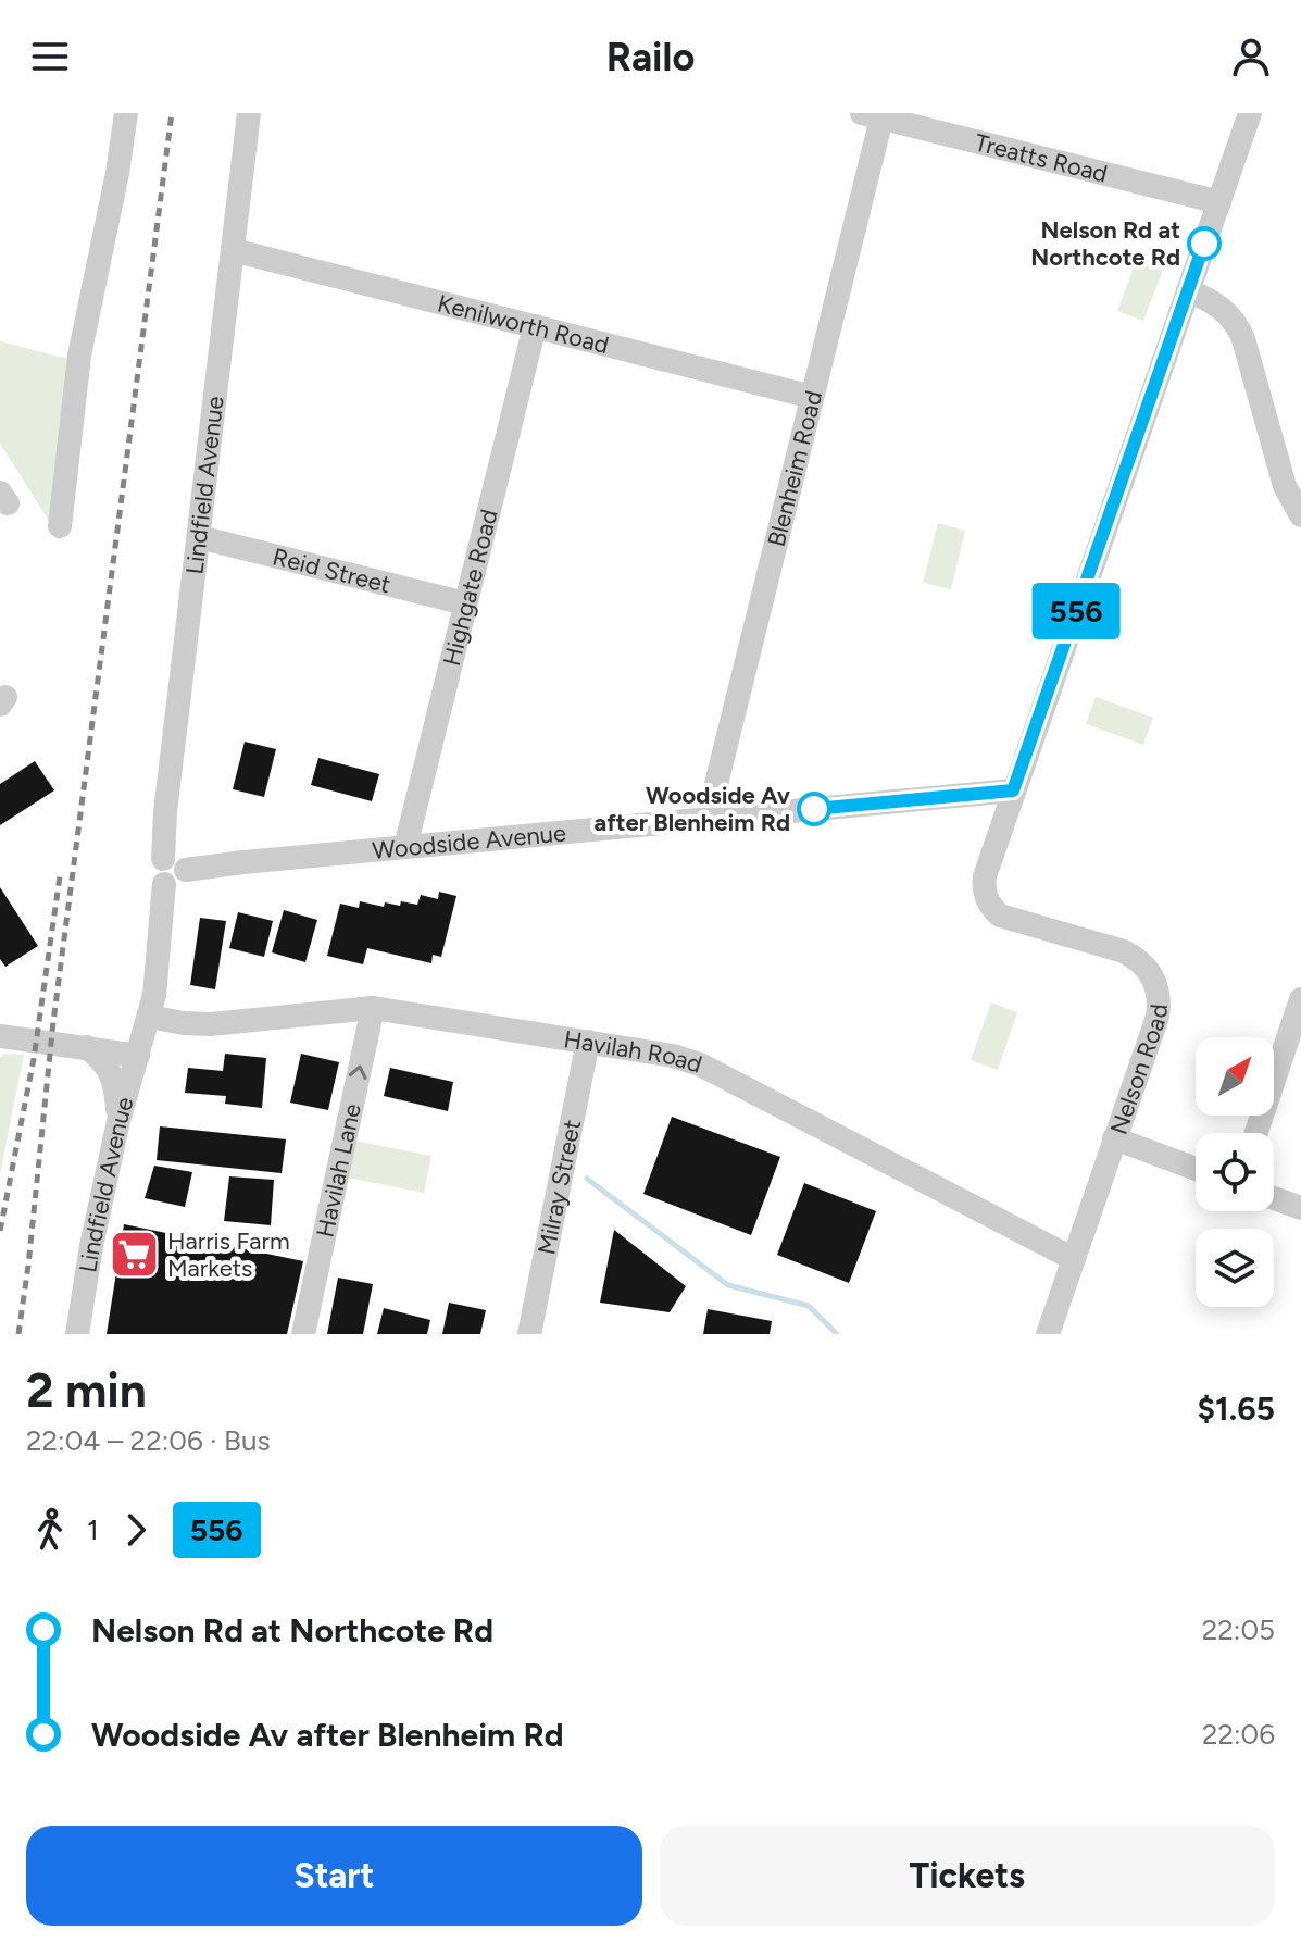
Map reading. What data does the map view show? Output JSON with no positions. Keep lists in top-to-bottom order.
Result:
{
  "streets": {
    "street": [
      "Treatts Road",
      "Kenilworth Road",
      "Blenheim Road",
      "Lindfield Avenue",
      "Reid Street",
      "Highgate Road",
      "Woodside Avenue",
      "Havilah Road",
      "Nelson Road",
      "Havilah Lane",
      "Milray Street"
    ]
  },
  "crossings": [
    ["Treatts Road", "Blenheim Road"],
    ["Treatts Road", "Nelson Road"],
    ["Kenilworth Road", "Blenheim Road"],
    ["Kenilworth Road", "Lindfield Avenue"],
    ["Kenilworth Road", "Highgate Road"],
    ["Blenheim Road", "Woodside Avenue"],
    ["Lindfield Avenue", "Reid Street"],
    ["Lindfield Avenue", "Woodside Avenue"],
    ["Lindfield Avenue", "Havilah Road"],
    ["Reid Street", "Highgate Road"],
    ["Highgate Road", "Woodside Avenue"],
    ["Woodside Avenue", "Nelson Road"],
    ["Havilah Road", "Nelson Road"],
    ["Havilah Road", "Havilah Lane"],
    ["Havilah Road", "Milray Street"]
  ],
  "one_way": ["Havilah Lane"],
  "places": {
    "other": ["Nelson Rd at Northcote Rd", "Woodside Av after Blenheim Rd"],
    "supermarket": ["Harris Farm Markets"]
  },
  "lines": ["bus line 556"],
  "north": "top right",
  "page": {
    "header": "Railo",
    "on_map": "556",
    "heading": ["2 min", "22:04 – 22:06 · Bus", "$1.65"],
    "legs": ["1", "556"],
    "list": [
      {
        "name": "Nelson Rd at Northcote Rd",
        "value": "22:05"
      },
      {
        "name": "Woodside Av after Blenheim Rd",
        "value": "22:06"
      }
    ],
    "buttons": ["Start", "Tickets"]
  }
}
